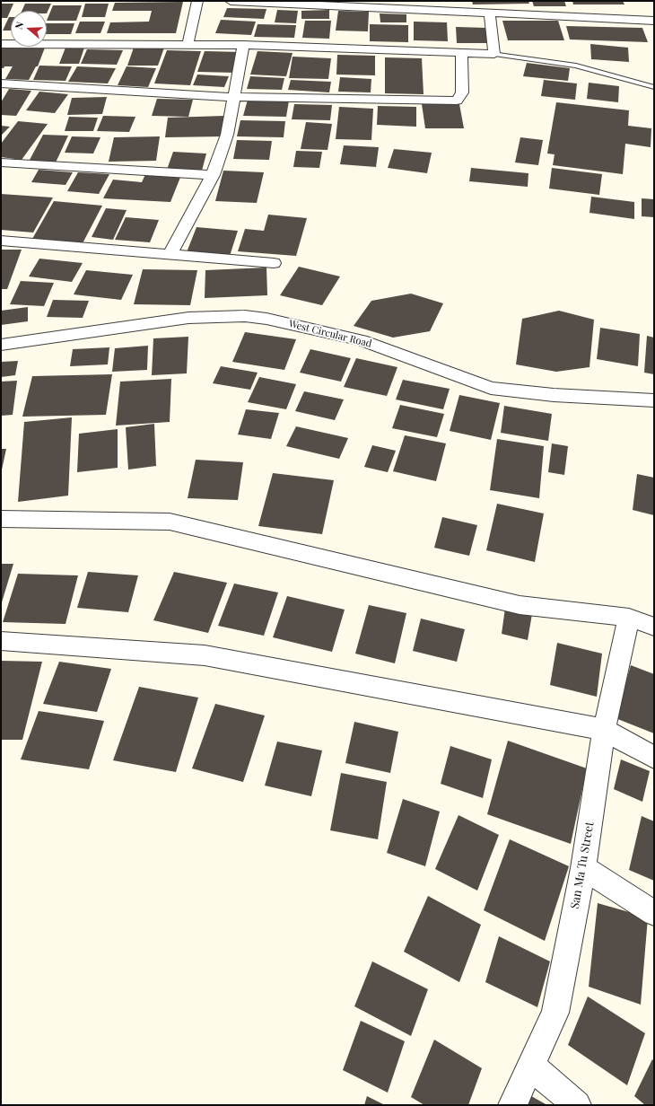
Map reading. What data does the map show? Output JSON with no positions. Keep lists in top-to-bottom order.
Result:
{
  "streets": {
    "street": ["West Circular Road", "San Ma Tu Street"]
  },
  "north": "left"
}
